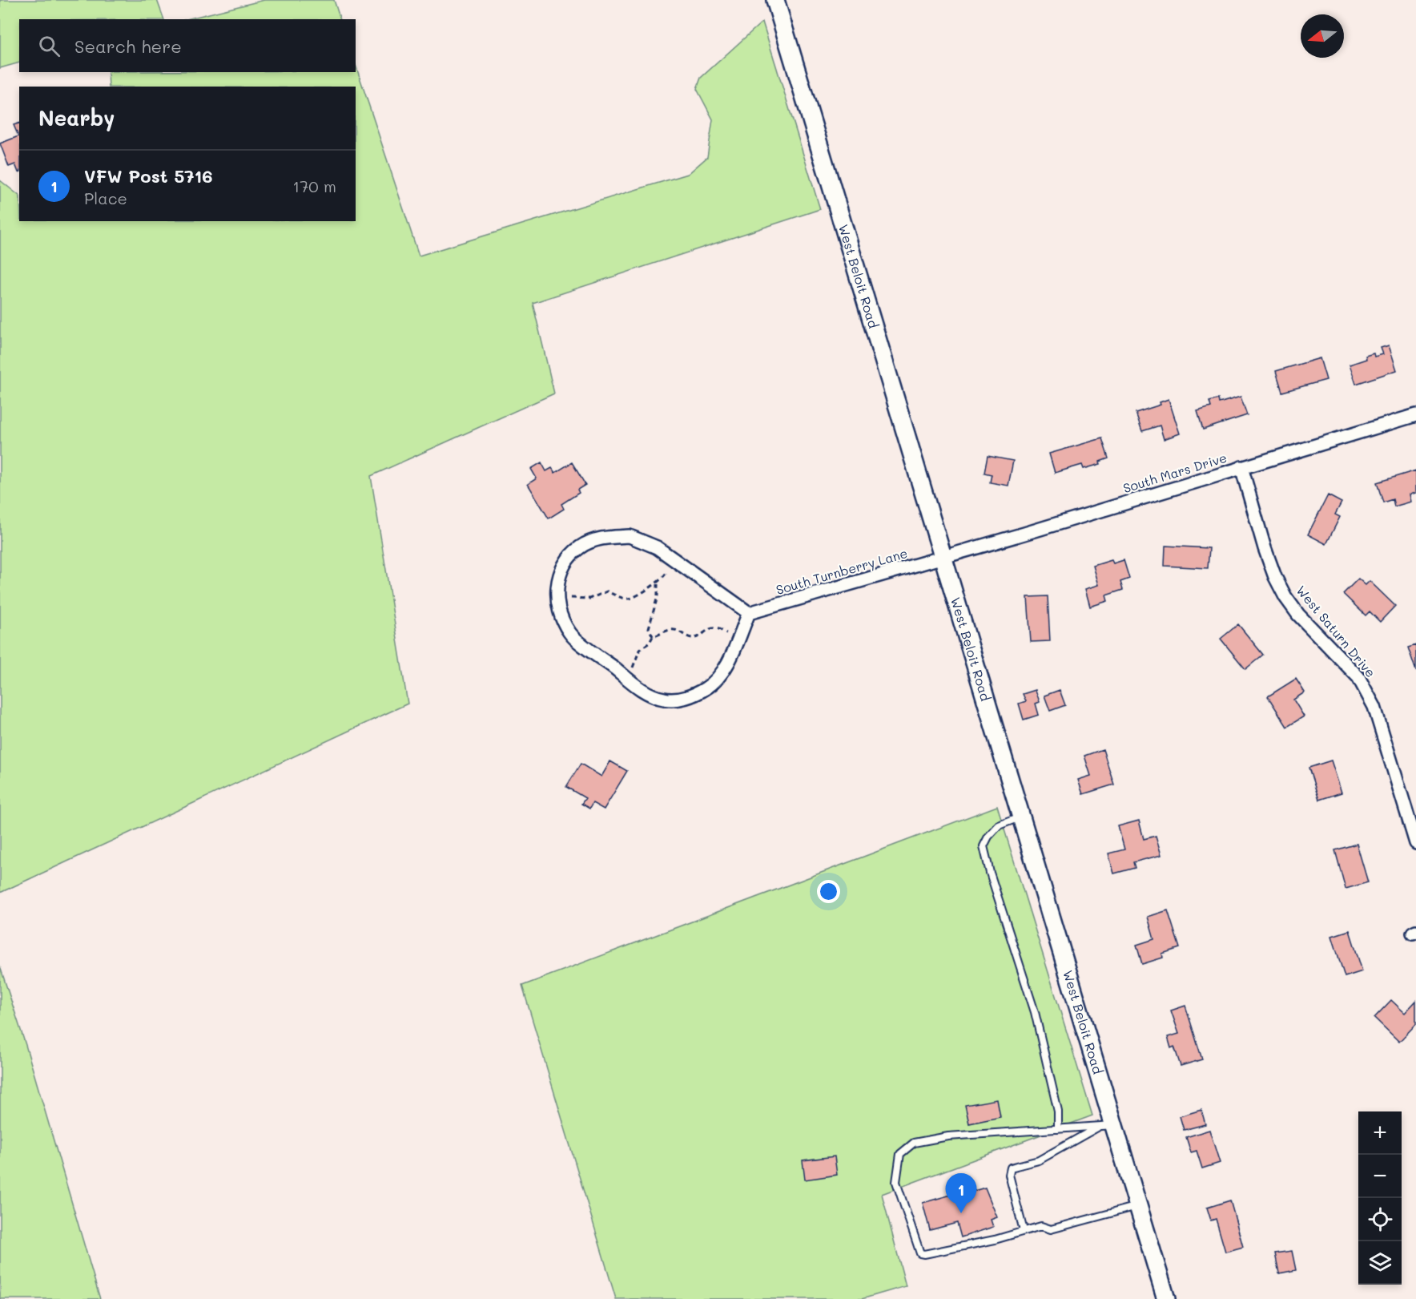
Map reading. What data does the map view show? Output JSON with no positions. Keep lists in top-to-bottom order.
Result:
{
  "streets": {
    "main road": ["West Beloit Road"],
    "street": ["South Mars Drive", "South Turnberry Lane", "West Saturn Drive"]
  },
  "crossings": [
    ["West Beloit Road", "South Mars Drive"],
    ["West Beloit Road", "South Turnberry Lane"],
    ["South Mars Drive", "South Turnberry Lane"],
    ["South Mars Drive", "West Saturn Drive"]
  ],
  "north": "left",
  "page": {
    "search": "Search here",
    "heading": "Nearby",
    "list": [
      {
        "mark": "1",
        "name": "VFW Post 5716",
        "note": "Place",
        "value": "170 m"
      }
    ],
    "map_buttons": ["+", "−"],
    "pins": "1"
  }
}
